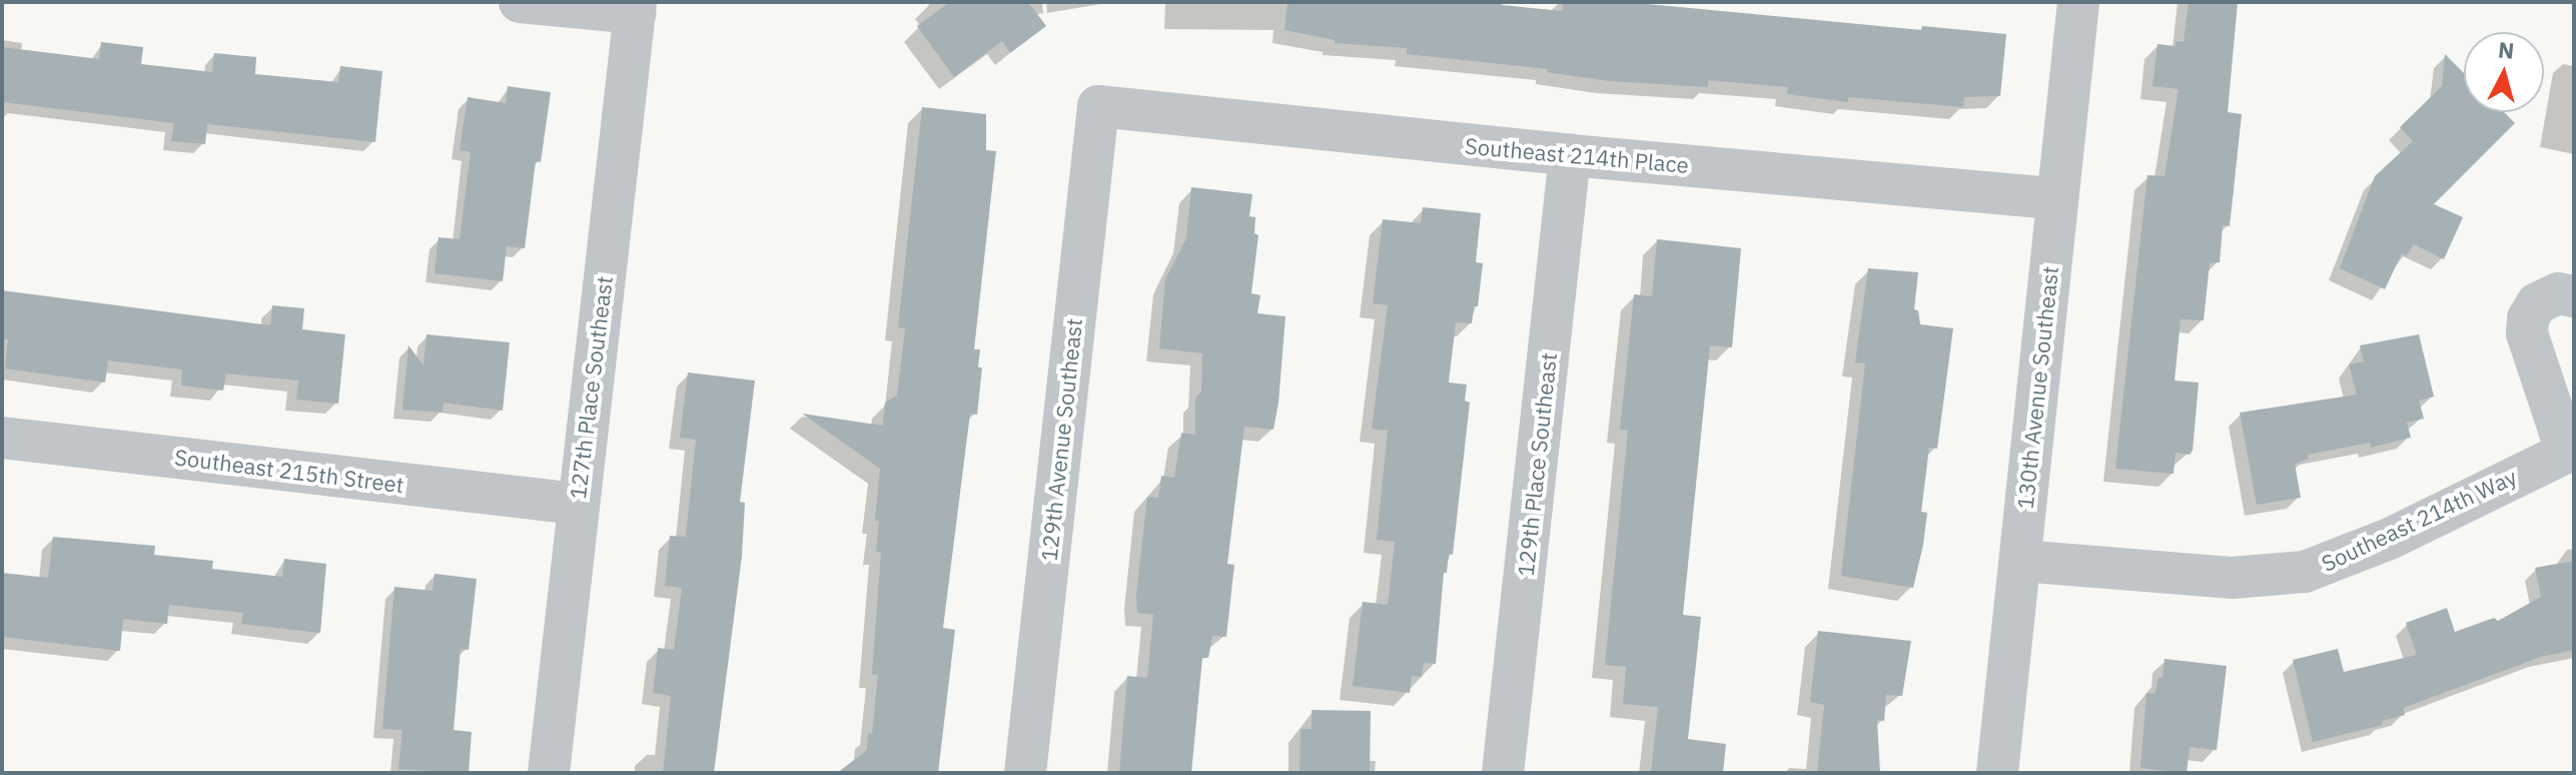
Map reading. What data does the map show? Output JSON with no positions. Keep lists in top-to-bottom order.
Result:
{
  "streets": {
    "street": [
      "Southeast 214th Place",
      "127th Place Southeast",
      "130th Avenue Southeast",
      "129th Avenue Southeast",
      "129th Place Southeast",
      "Southeast 215th Street",
      "Southeast 214th Way"
    ]
  },
  "crossings": [
    ["Southeast 214th Place", "130th Avenue Southeast"],
    ["Southeast 214th Place", "129th Avenue Southeast"],
    ["Southeast 214th Place", "129th Place Southeast"],
    ["127th Place Southeast", "Southeast 215th Street"],
    ["130th Avenue Southeast", "Southeast 214th Way"]
  ],
  "north": "top"
}
